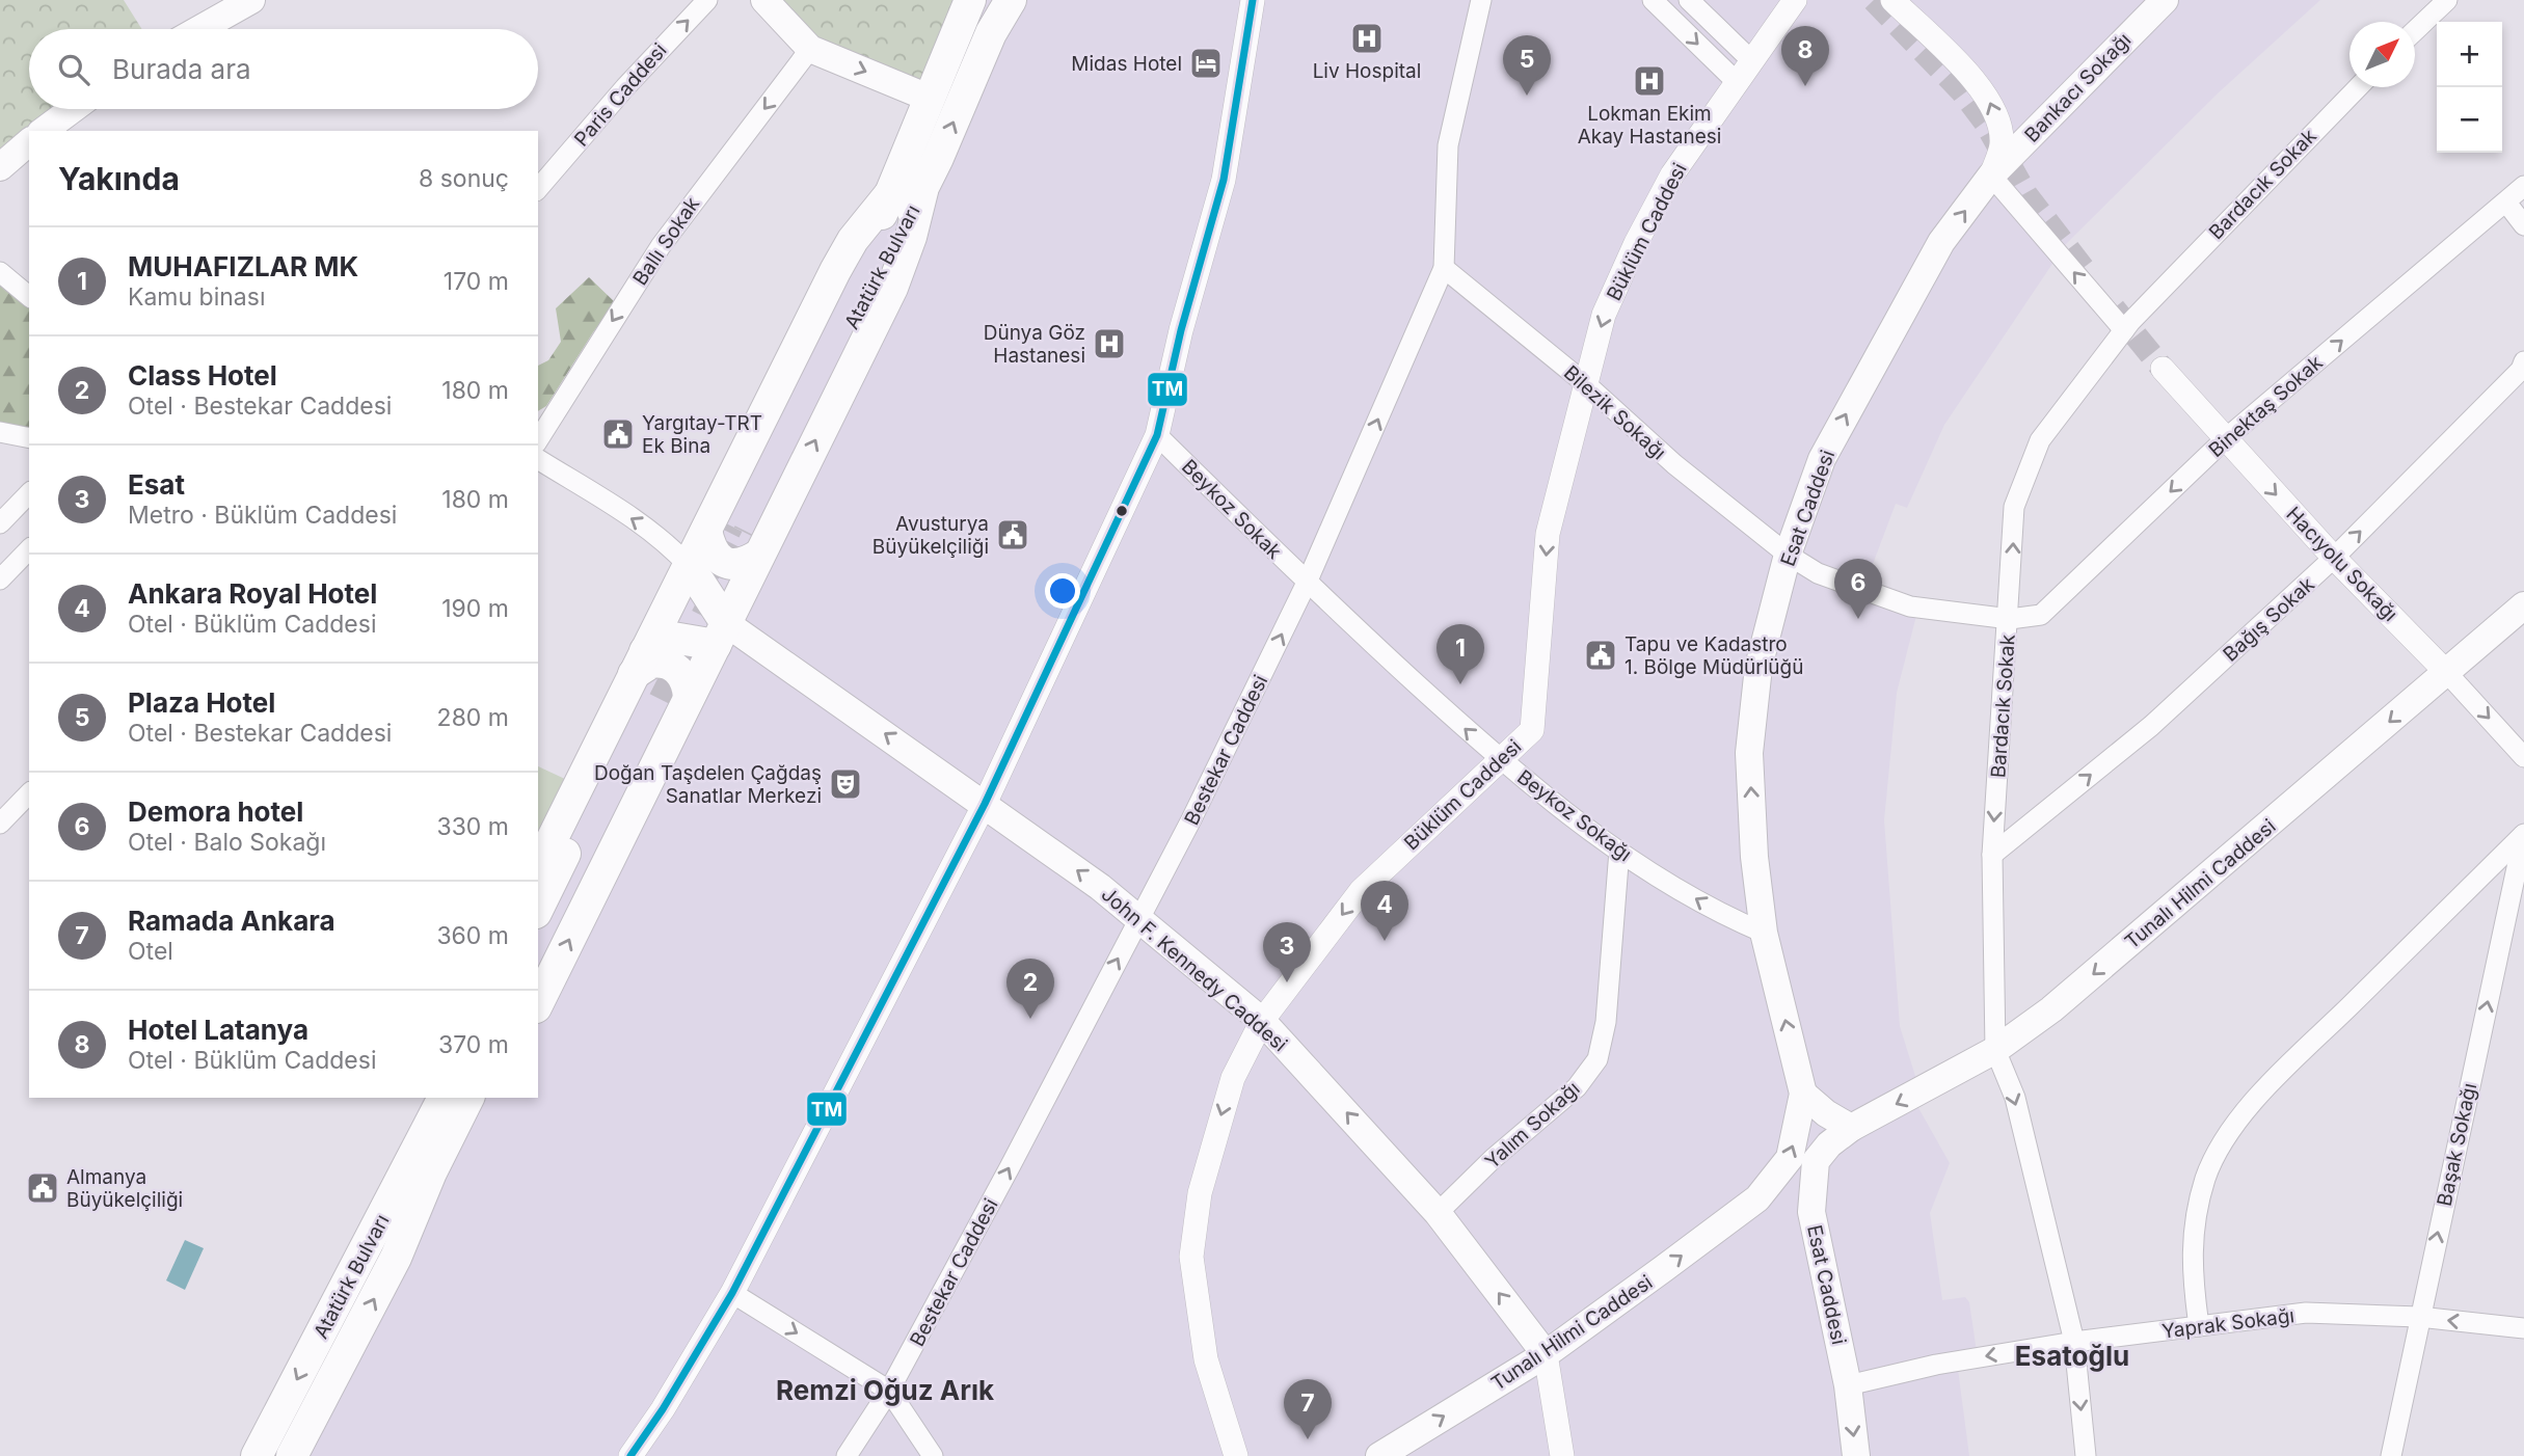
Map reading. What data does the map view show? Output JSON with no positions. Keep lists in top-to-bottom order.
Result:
{
  "streets": {
    "main road": [
      "Bankacı Sokağı",
      "Atatürk Bulvarı",
      "Esat Caddesi",
      "Tunalı Hilmi Caddesi",
      "John F. Kennedy Caddesi"
    ],
    "street": [
      "Paris Caddesi",
      "Bardacık Sokak",
      "Büklüm Caddesi",
      "Ballı Sokak",
      "Binektaş Sokak",
      "Bilezik Sokağı",
      "Beykoz Sokak",
      "Hacıyolu Sokağı",
      "Bağış Sokak",
      "Bestekar Caddesi",
      "Beykoz Sokağı",
      "Yalım Sokağı",
      "Başak Sokağı",
      "Yaprak Sokağı"
    ]
  },
  "crossings": [
    ["Bankacı Sokağı", "Esat Caddesi"],
    ["Bardacık Sokak", "Binektaş Sokak"],
    ["Bardacık Sokak", "Bilezik Sokağı"],
    ["Bardacık Sokak", "Bağış Sokak"],
    ["Bardacık Sokak", "Tunalı Hilmi Caddesi"],
    ["Bardacık Sokak", "Yaprak Sokağı"],
    ["Büklüm Caddesi", "Bilezik Sokağı"],
    ["Büklüm Caddesi", "Beykoz Sokağı"],
    ["Büklüm Caddesi", "John F. Kennedy Caddesi"],
    ["Binektaş Sokak", "Bilezik Sokağı"],
    ["Binektaş Sokak", "Hacıyolu Sokağı"],
    ["Bilezik Sokağı", "Esat Caddesi"],
    ["Bilezik Sokağı", "Bestekar Caddesi"],
    ["Esat Caddesi", "Beykoz Sokağı"],
    ["Esat Caddesi", "Tunalı Hilmi Caddesi"],
    ["Esat Caddesi", "Yaprak Sokağı"],
    ["Beykoz Sokak", "Bestekar Caddesi"],
    ["Beykoz Sokak", "Beykoz Sokağı"],
    ["Hacıyolu Sokağı", "Bağış Sokak"],
    ["Hacıyolu Sokağı", "Tunalı Hilmi Caddesi"],
    ["Bestekar Caddesi", "Beykoz Sokağı"],
    ["Bestekar Caddesi", "John F. Kennedy Caddesi"],
    ["Beykoz Sokağı", "Yalım Sokağı"],
    ["Tunalı Hilmi Caddesi", "John F. Kennedy Caddesi"],
    ["John F. Kennedy Caddesi", "Yalım Sokağı"],
    ["Başak Sokağı", "Yaprak Sokağı"]
  ],
  "one_way": [
    "Paris Caddesi",
    "Büklüm Caddesi",
    "Ballı Sokak",
    "Esat Caddesi",
    "Hacıyolu Sokağı",
    "Bağış Sokak",
    "Bestekar Caddesi",
    "Beykoz Sokağı",
    "John F. Kennedy Caddesi",
    "Başak Sokağı",
    "Yaprak Sokağı"
  ],
  "districts": ["Esatoğlu", "Remzi Oğuz Arık"],
  "places": {
    "hospital": ["Liv Hospital", "Lokman Ekim Akay Hastanesi", "Dünya Göz Hastanesi"],
    "hotel": ["Midas Hotel"],
    "public building": [
      "Yargıtay-TRT Ek Bina",
      "Avusturya Büyükelçiliği",
      "Tapu ve Kadastro 1. Bölge Müdürlüğü",
      "Almanya Büyükelçiliği"
    ],
    "theatre": ["Doğan Taşdelen Çağdaş Sanatlar Merkezi"]
  },
  "lines": ["transit line TM"],
  "north": "top right",
  "page": {
    "map_buttons": ["+", "−"],
    "pins": [
      "8",
      "5",
      "6",
      "1",
      "4",
      "3",
      "2",
      "7"
    ],
    "search": "Burada ara",
    "heading": ["Yakında", "8 sonuç"],
    "list": [
      {
        "mark": "1",
        "name": "MUHAFIZLAR MK",
        "note": "Kamu binası",
        "value": "170 m"
      },
      {
        "mark": "2",
        "name": "Class Hotel",
        "note": "Otel · Bestekar Caddesi",
        "value": "180 m"
      },
      {
        "mark": "3",
        "name": "Esat",
        "note": "Metro · Büklüm Caddesi",
        "value": "180 m"
      },
      {
        "mark": "4",
        "name": "Ankara Royal Hotel",
        "note": "Otel · Büklüm Caddesi",
        "value": "190 m"
      },
      {
        "mark": "5",
        "name": "Plaza Hotel",
        "note": "Otel · Bestekar Caddesi",
        "value": "280 m"
      },
      {
        "mark": "6",
        "name": "Demora hotel",
        "note": "Otel · Balo Sokağı",
        "value": "330 m"
      },
      {
        "mark": "7",
        "name": "Ramada Ankara",
        "note": "Otel",
        "value": "360 m"
      },
      {
        "mark": "8",
        "name": "Hotel Latanya",
        "note": "Otel · Büklüm Caddesi",
        "value": "370 m"
      }
    ]
  }
}
